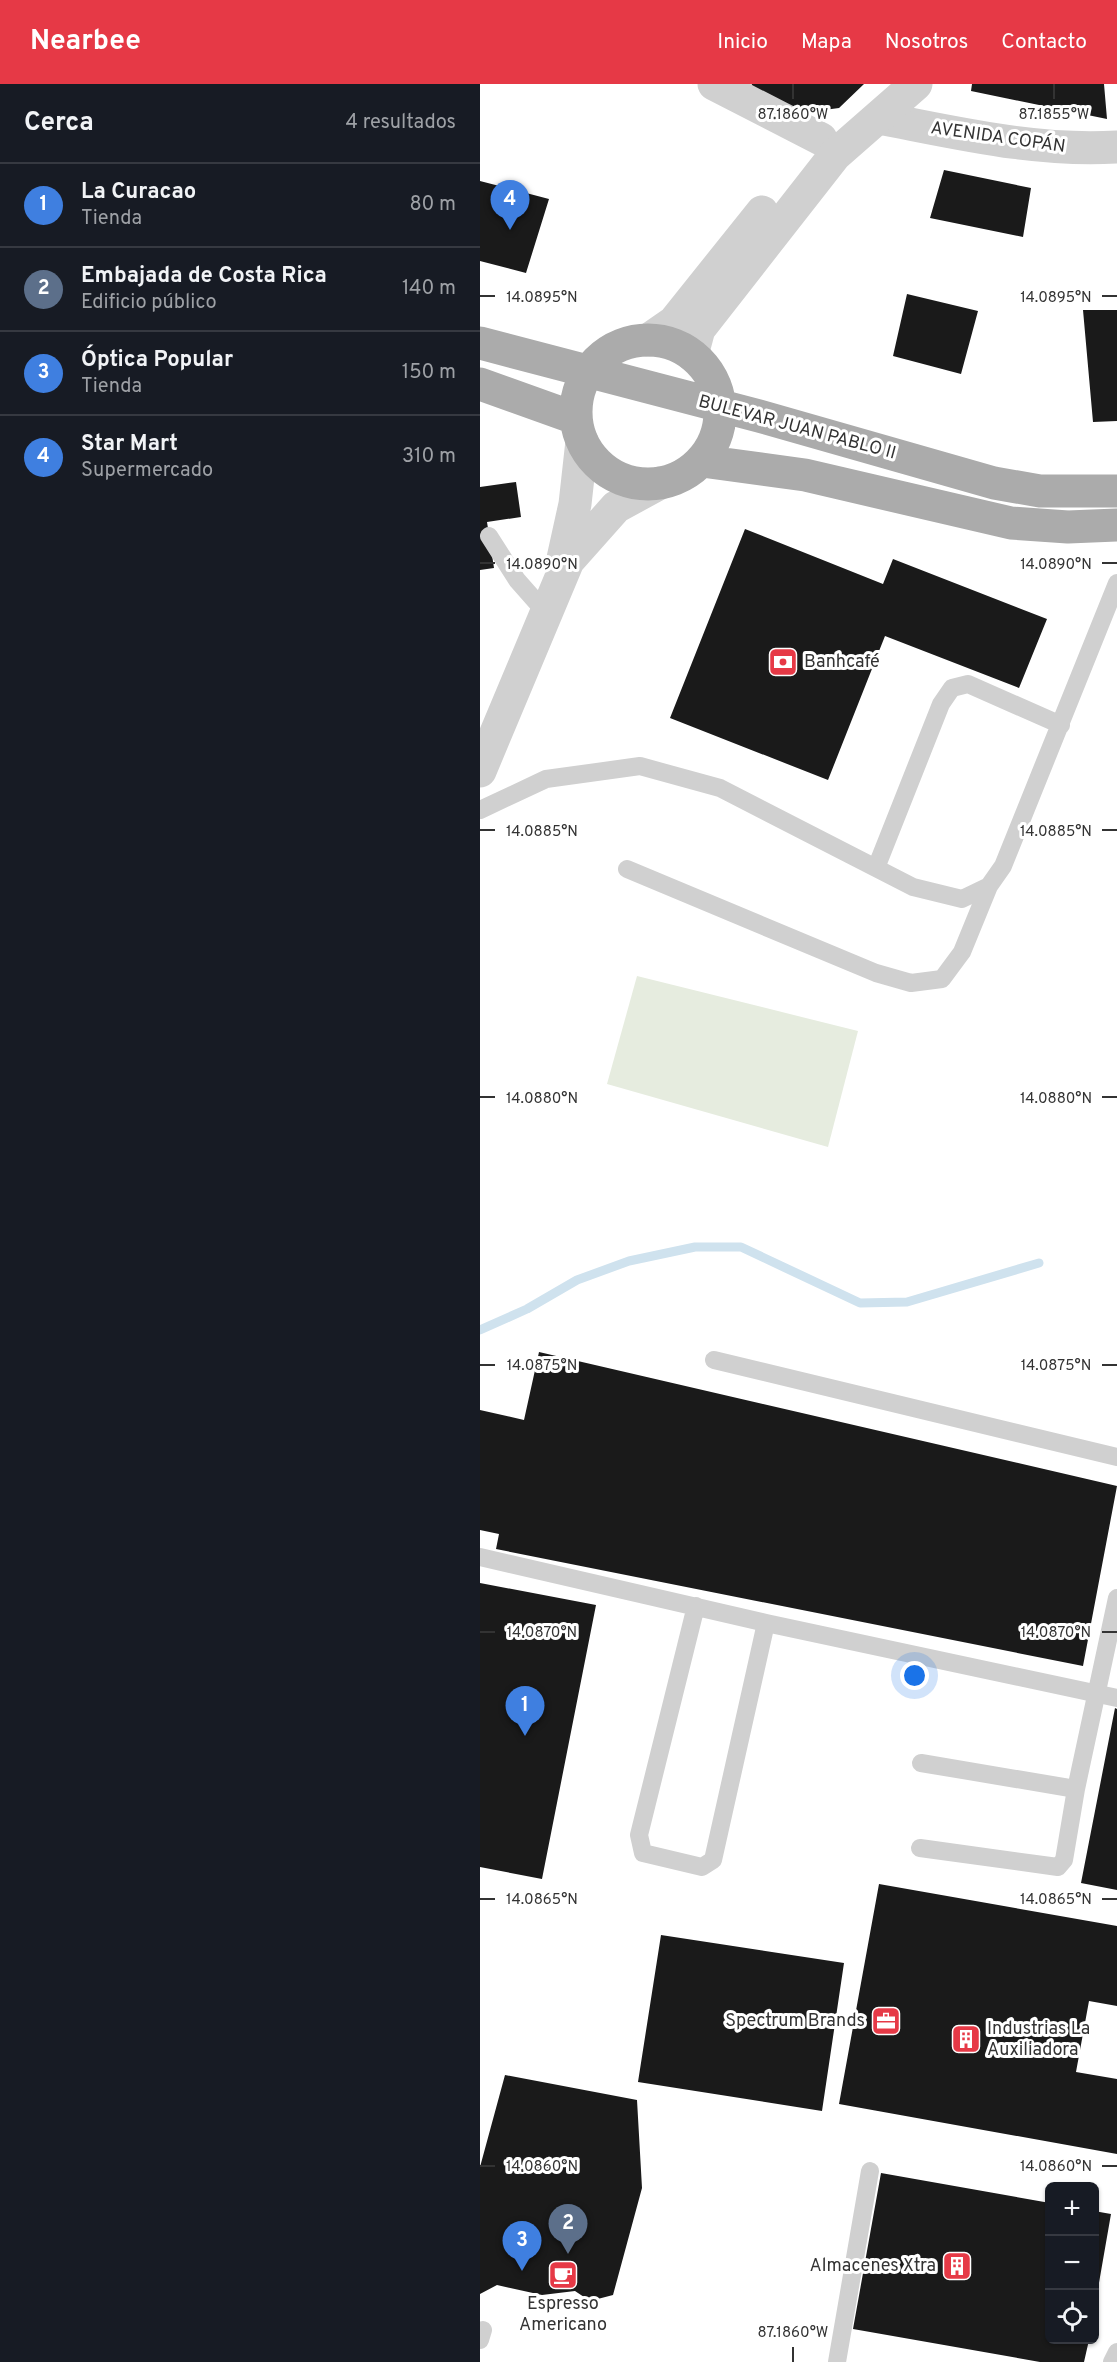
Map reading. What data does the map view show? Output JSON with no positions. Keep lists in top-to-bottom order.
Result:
{
  "streets": {
    "main road": ["BULEVAR JUAN PABLO II"],
    "street": ["AVENIDA COPÁN"]
  },
  "places": {
    "bank": ["Banhcafé"],
    "office": ["Spectrum Brands"],
    "building": ["Industrias La Auxiliadora", "Almacenes Xtra"],
    "cafe": ["Espresso Americano"]
  },
  "page": {
    "header": "Nearbee",
    "nav": [
      "Inicio",
      "Mapa",
      "Nosotros",
      "Contacto"
    ],
    "heading": ["Cerca", "4 resultados"],
    "list": [
      {
        "mark": "1",
        "name": "La Curacao",
        "note": "Tienda",
        "value": "80 m"
      },
      {
        "mark": "2",
        "name": "Embajada de Costa Rica",
        "note": "Edificio público",
        "value": "140 m"
      },
      {
        "mark": "3",
        "name": "Óptica Popular",
        "note": "Tienda",
        "value": "150 m"
      },
      {
        "mark": "4",
        "name": "Star Mart",
        "note": "Supermercado",
        "value": "310 m"
      }
    ],
    "pins": [
      "4",
      "1",
      "2",
      "3"
    ],
    "map_buttons": ["+", "−"]
  },
  "coordinates": [
    "87.1860°W",
    "87.1855°W",
    "14.0895°N",
    "14.0890°N",
    "14.0885°N",
    "14.0880°N",
    "14.0875°N",
    "14.0870°N",
    "14.0865°N",
    "14.0860°N"
  ]
}
